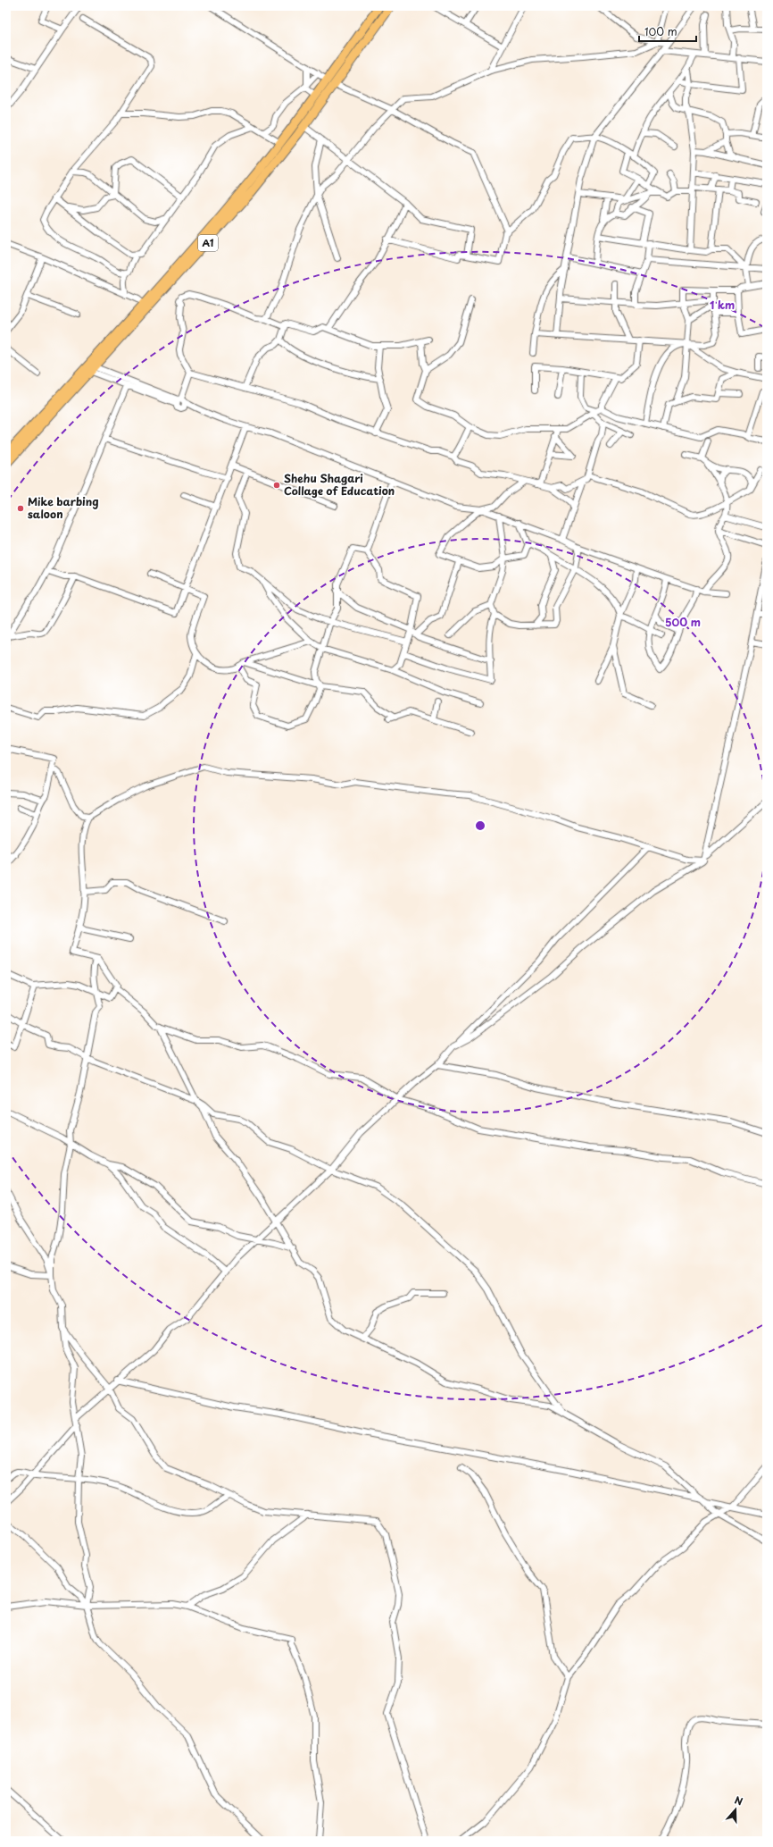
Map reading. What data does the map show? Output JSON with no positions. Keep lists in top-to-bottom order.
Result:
{
  "streets": {
    "highway": ["A1"]
  },
  "places": ["Shehu Shagari Collage of Education", "Mike barbing saloon"],
  "scale_bar": "100 m",
  "north": "top",
  "rings": ["1 km", "500 m"]
}
